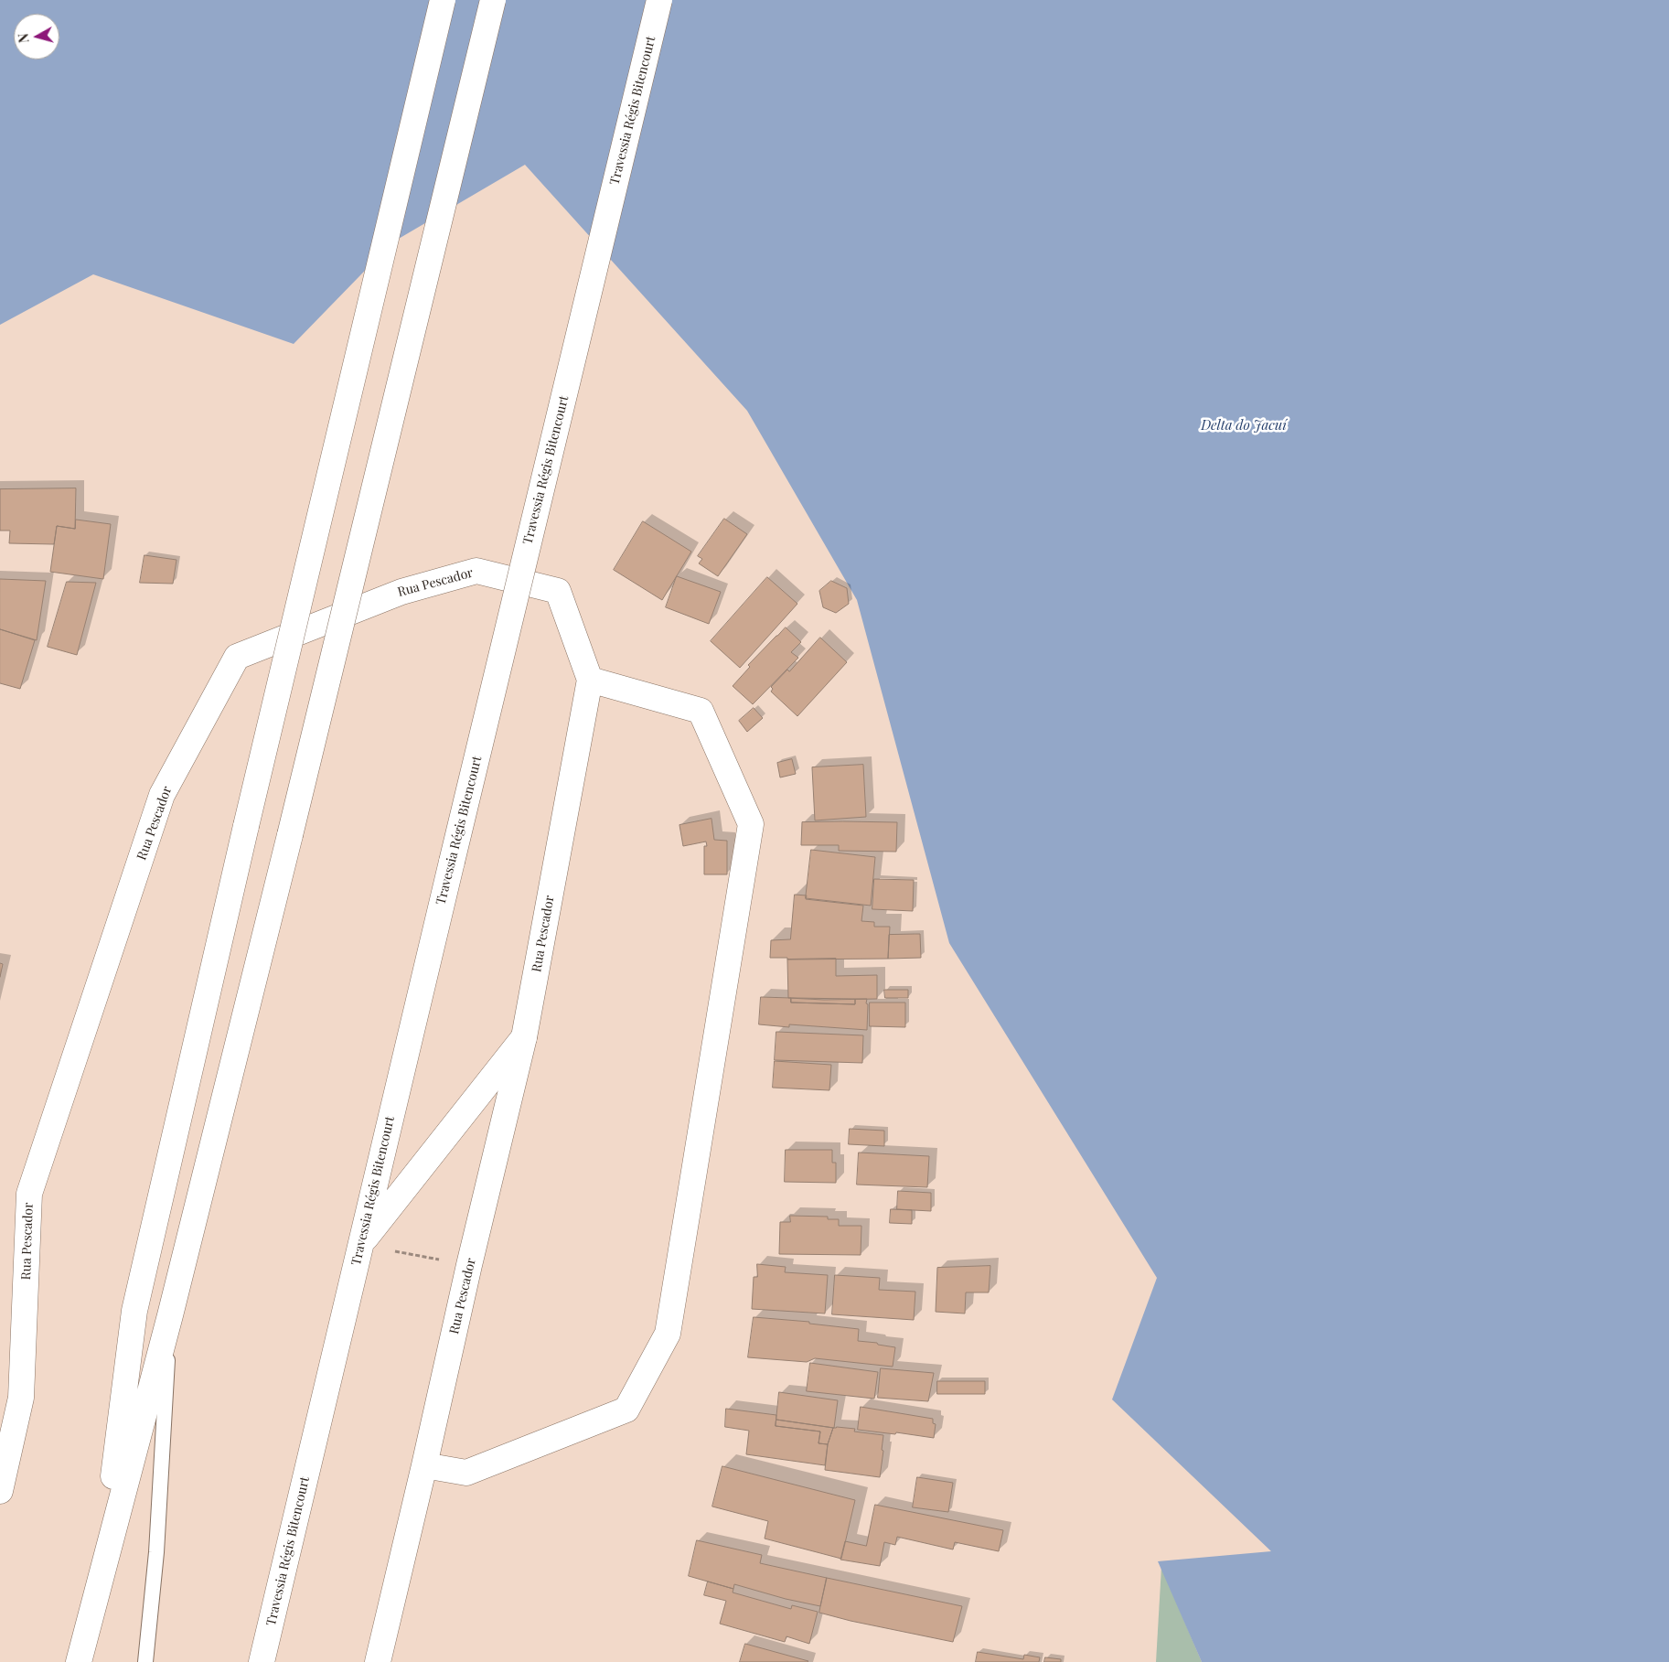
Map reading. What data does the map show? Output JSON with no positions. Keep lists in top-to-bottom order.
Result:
{
  "streets": {
    "main road": ["Travessia Régis Bitencourt", "Rua Pescador"]
  },
  "water": ["Delta do Jacuí"],
  "north": "left"
}
